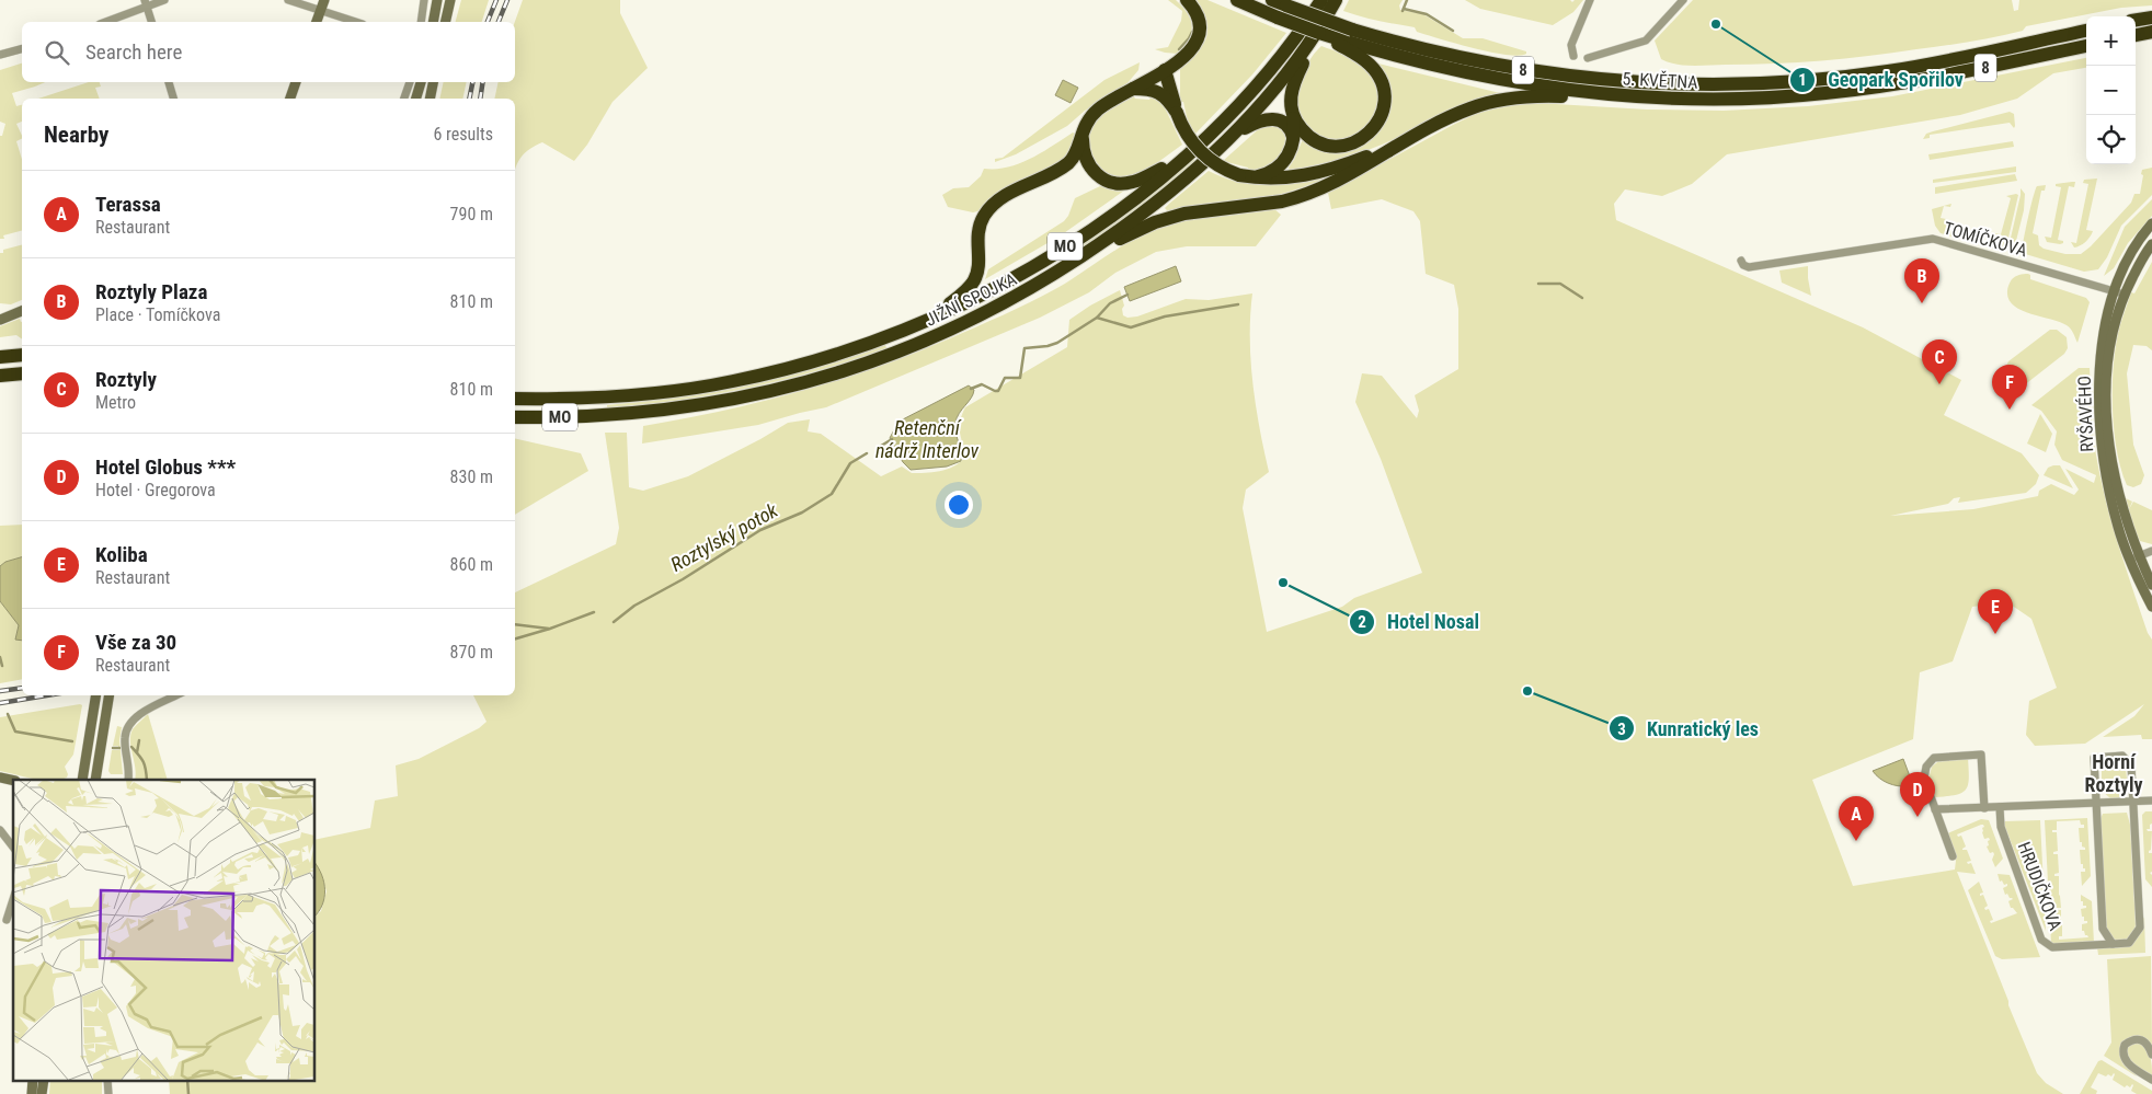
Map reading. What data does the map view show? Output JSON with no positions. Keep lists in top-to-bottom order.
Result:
{
  "streets": {
    "highway": [
      "8",
      "5. KVĚTNA",
      "MO",
      "JIŽNÍ SPOJKA"
    ],
    "main road": ["RYŠAVÉHO"],
    "street": ["TOMÍČKOVA", "HRUDIČKOVA"]
  },
  "crossings": [
    ["5. KVĚTNA", "JIŽNÍ SPOJKA"],
    ["TOMÍČKOVA", "RYŠAVÉHO"]
  ],
  "districts": ["Horní Roztyly"],
  "water": ["Retenční nádrž Interlov", "Roztylský potok"],
  "places": ["Geopark Spořilov", "Hotel Nosal", "Kunratický les"],
  "page": {
    "map_buttons": ["+", "−"],
    "search": "Search here",
    "heading": ["Nearby", "6 results"],
    "list": [
      {
        "mark": "A",
        "name": "Terassa",
        "note": "Restaurant",
        "value": "790 m"
      },
      {
        "mark": "B",
        "name": "Roztyly Plaza",
        "note": "Place · Tomíčkova",
        "value": "810 m"
      },
      {
        "mark": "C",
        "name": "Roztyly",
        "note": "Metro",
        "value": "810 m"
      },
      {
        "mark": "D",
        "name": "Hotel Globus ***",
        "note": "Hotel · Gregorova",
        "value": "830 m"
      },
      {
        "mark": "E",
        "name": "Koliba",
        "note": "Restaurant",
        "value": "860 m"
      },
      {
        "mark": "F",
        "name": "Vše za 30",
        "note": "Restaurant",
        "value": "870 m"
      }
    ],
    "pins": [
      "B",
      "C",
      "F",
      "E",
      "D",
      "A"
    ]
  }
}
